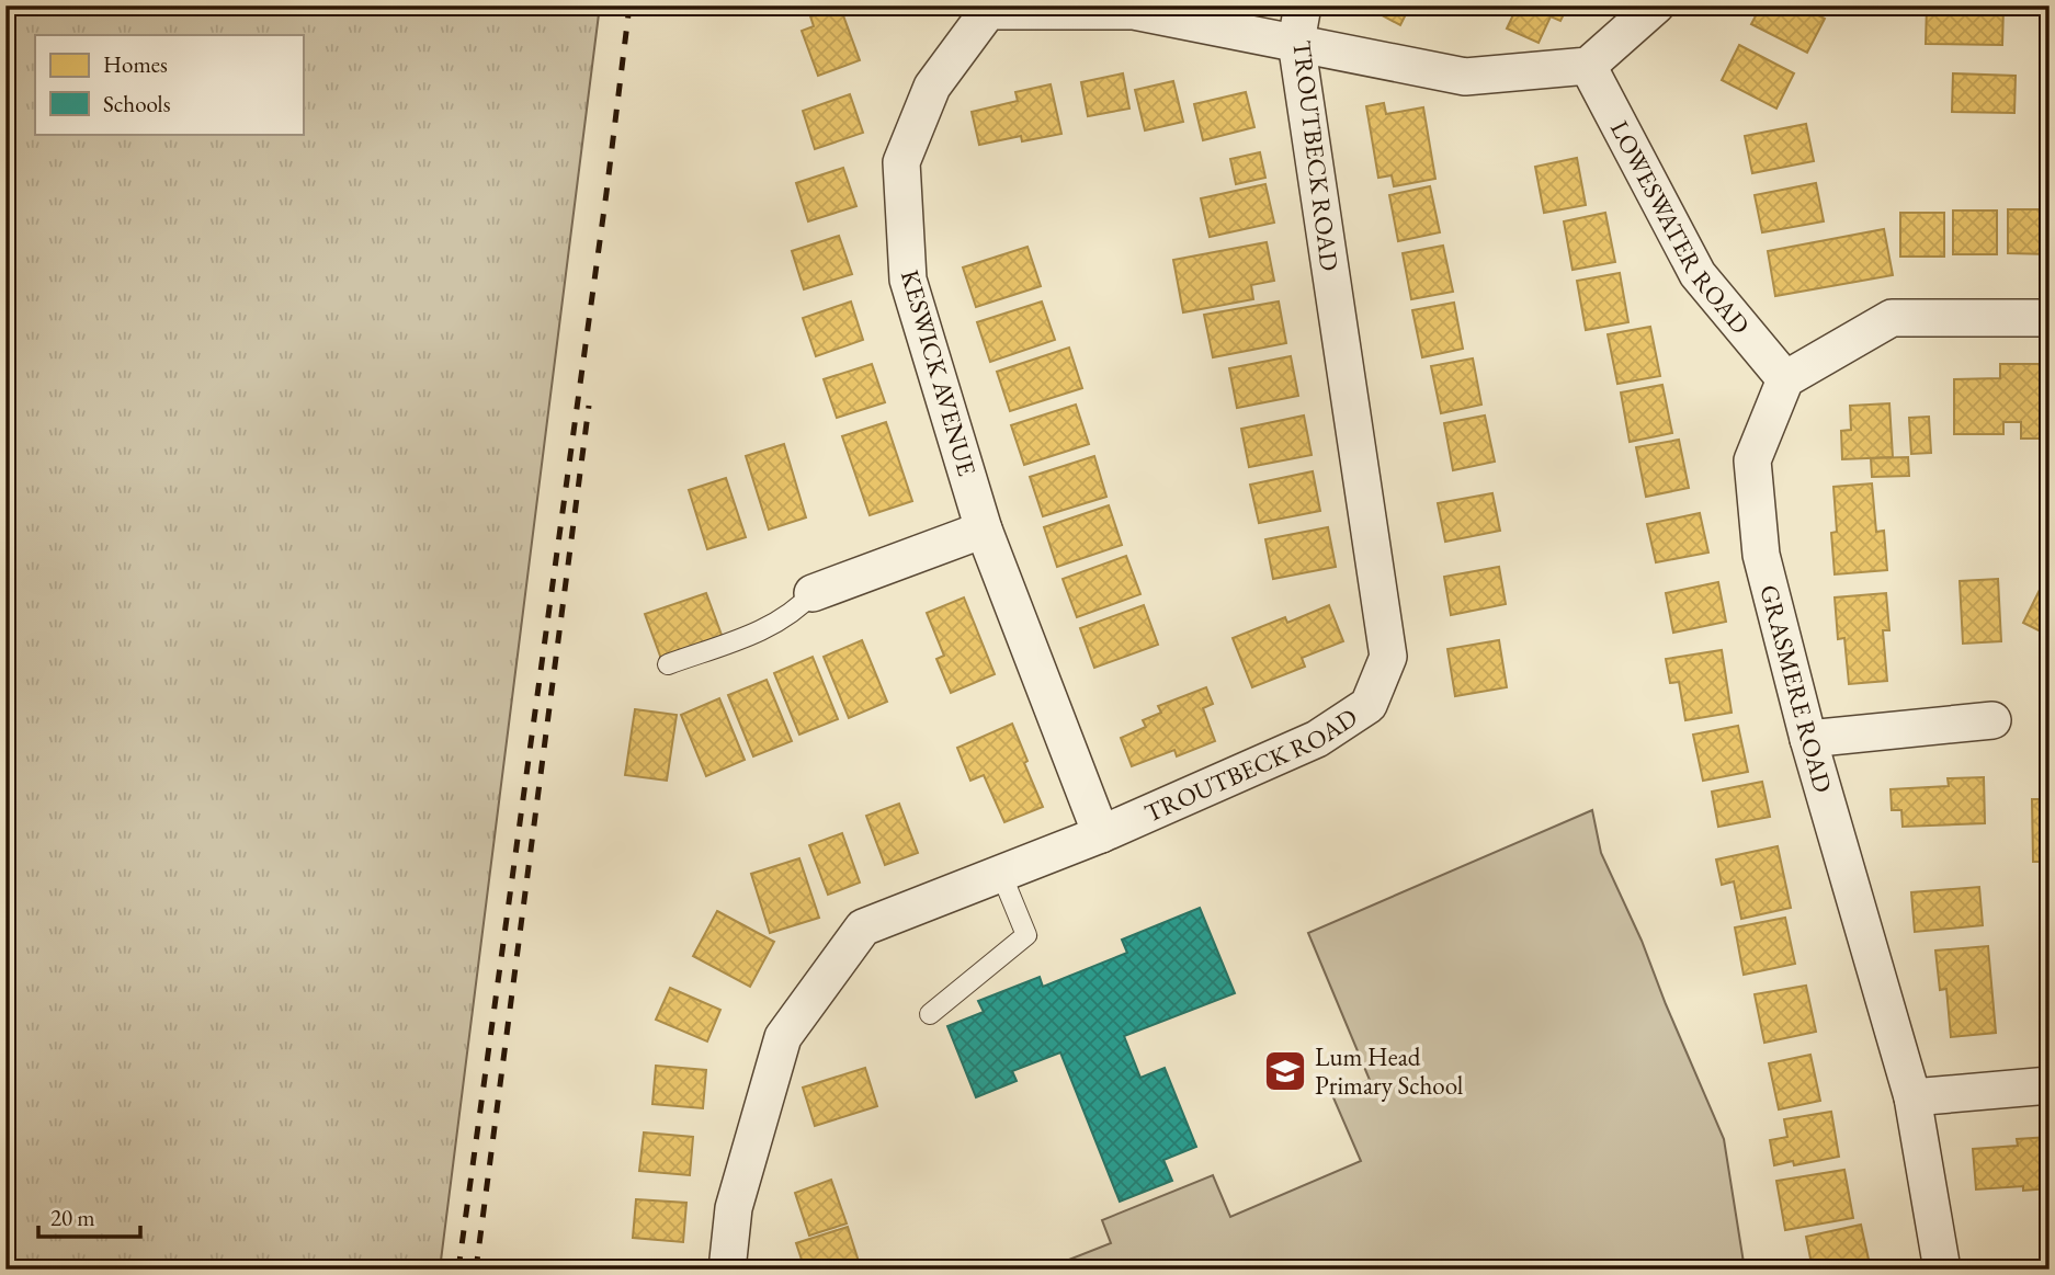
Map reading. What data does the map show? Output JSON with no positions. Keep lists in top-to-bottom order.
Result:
{
  "streets": {
    "street": [
      "TROUTBECK ROAD",
      "LOWESWATER ROAD",
      "KESWICK AVENUE",
      "GRASMERE ROAD"
    ]
  },
  "crossings": [
    ["TROUTBECK ROAD", "KESWICK AVENUE"],
    ["LOWESWATER ROAD", "KESWICK AVENUE"],
    ["LOWESWATER ROAD", "GRASMERE ROAD"]
  ],
  "places": {
    "school or university": ["Lum Head Primary School"]
  },
  "legend": ["Homes", "Schools"],
  "scale_bar": "20 m"
}
